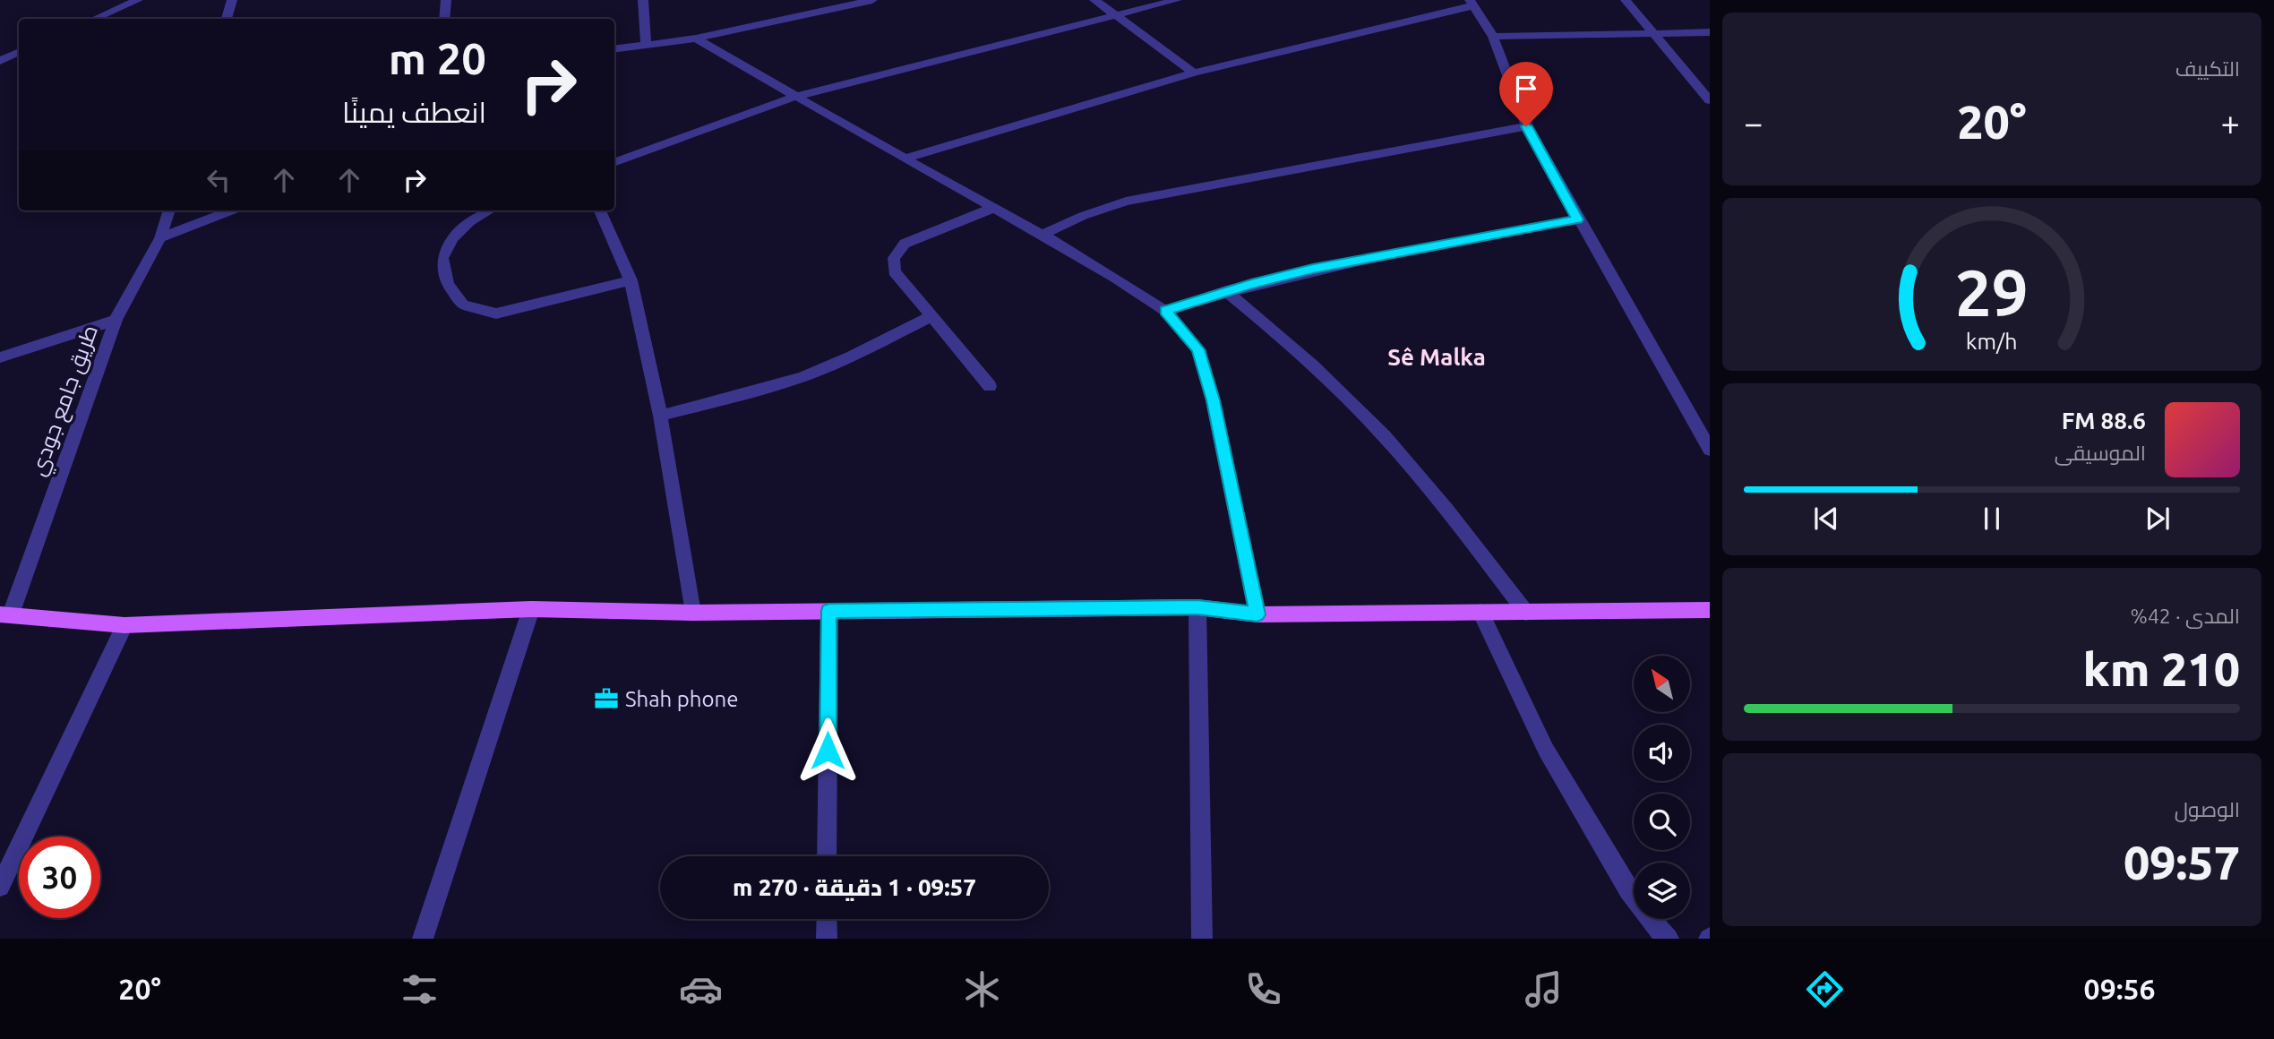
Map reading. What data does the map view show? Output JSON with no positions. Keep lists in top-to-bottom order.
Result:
{
  "streets": {
    "street": ["طريق جامع جودي"]
  },
  "districts": ["Sê Malka"],
  "places": {
    "office": ["Shah phone"]
  },
  "north": "top left",
  "page": {
    "tile": [
      "التكييف",
      ["المدى · 42%", "210 km"],
      ["الوصول", "09:57"]
    ],
    "turn": ["20 m", "انعطف يمينًا"],
    "heat": ["−", "20°", "+"],
    "song": ["88.6 FM", "الموسيقى"],
    "limit": "30",
    "trip": "09:57 · 1 دقيقة · 270 m",
    "tabs": ["09:56", "20°"],
    "gauge": ["29", "km/h"]
  }
}
